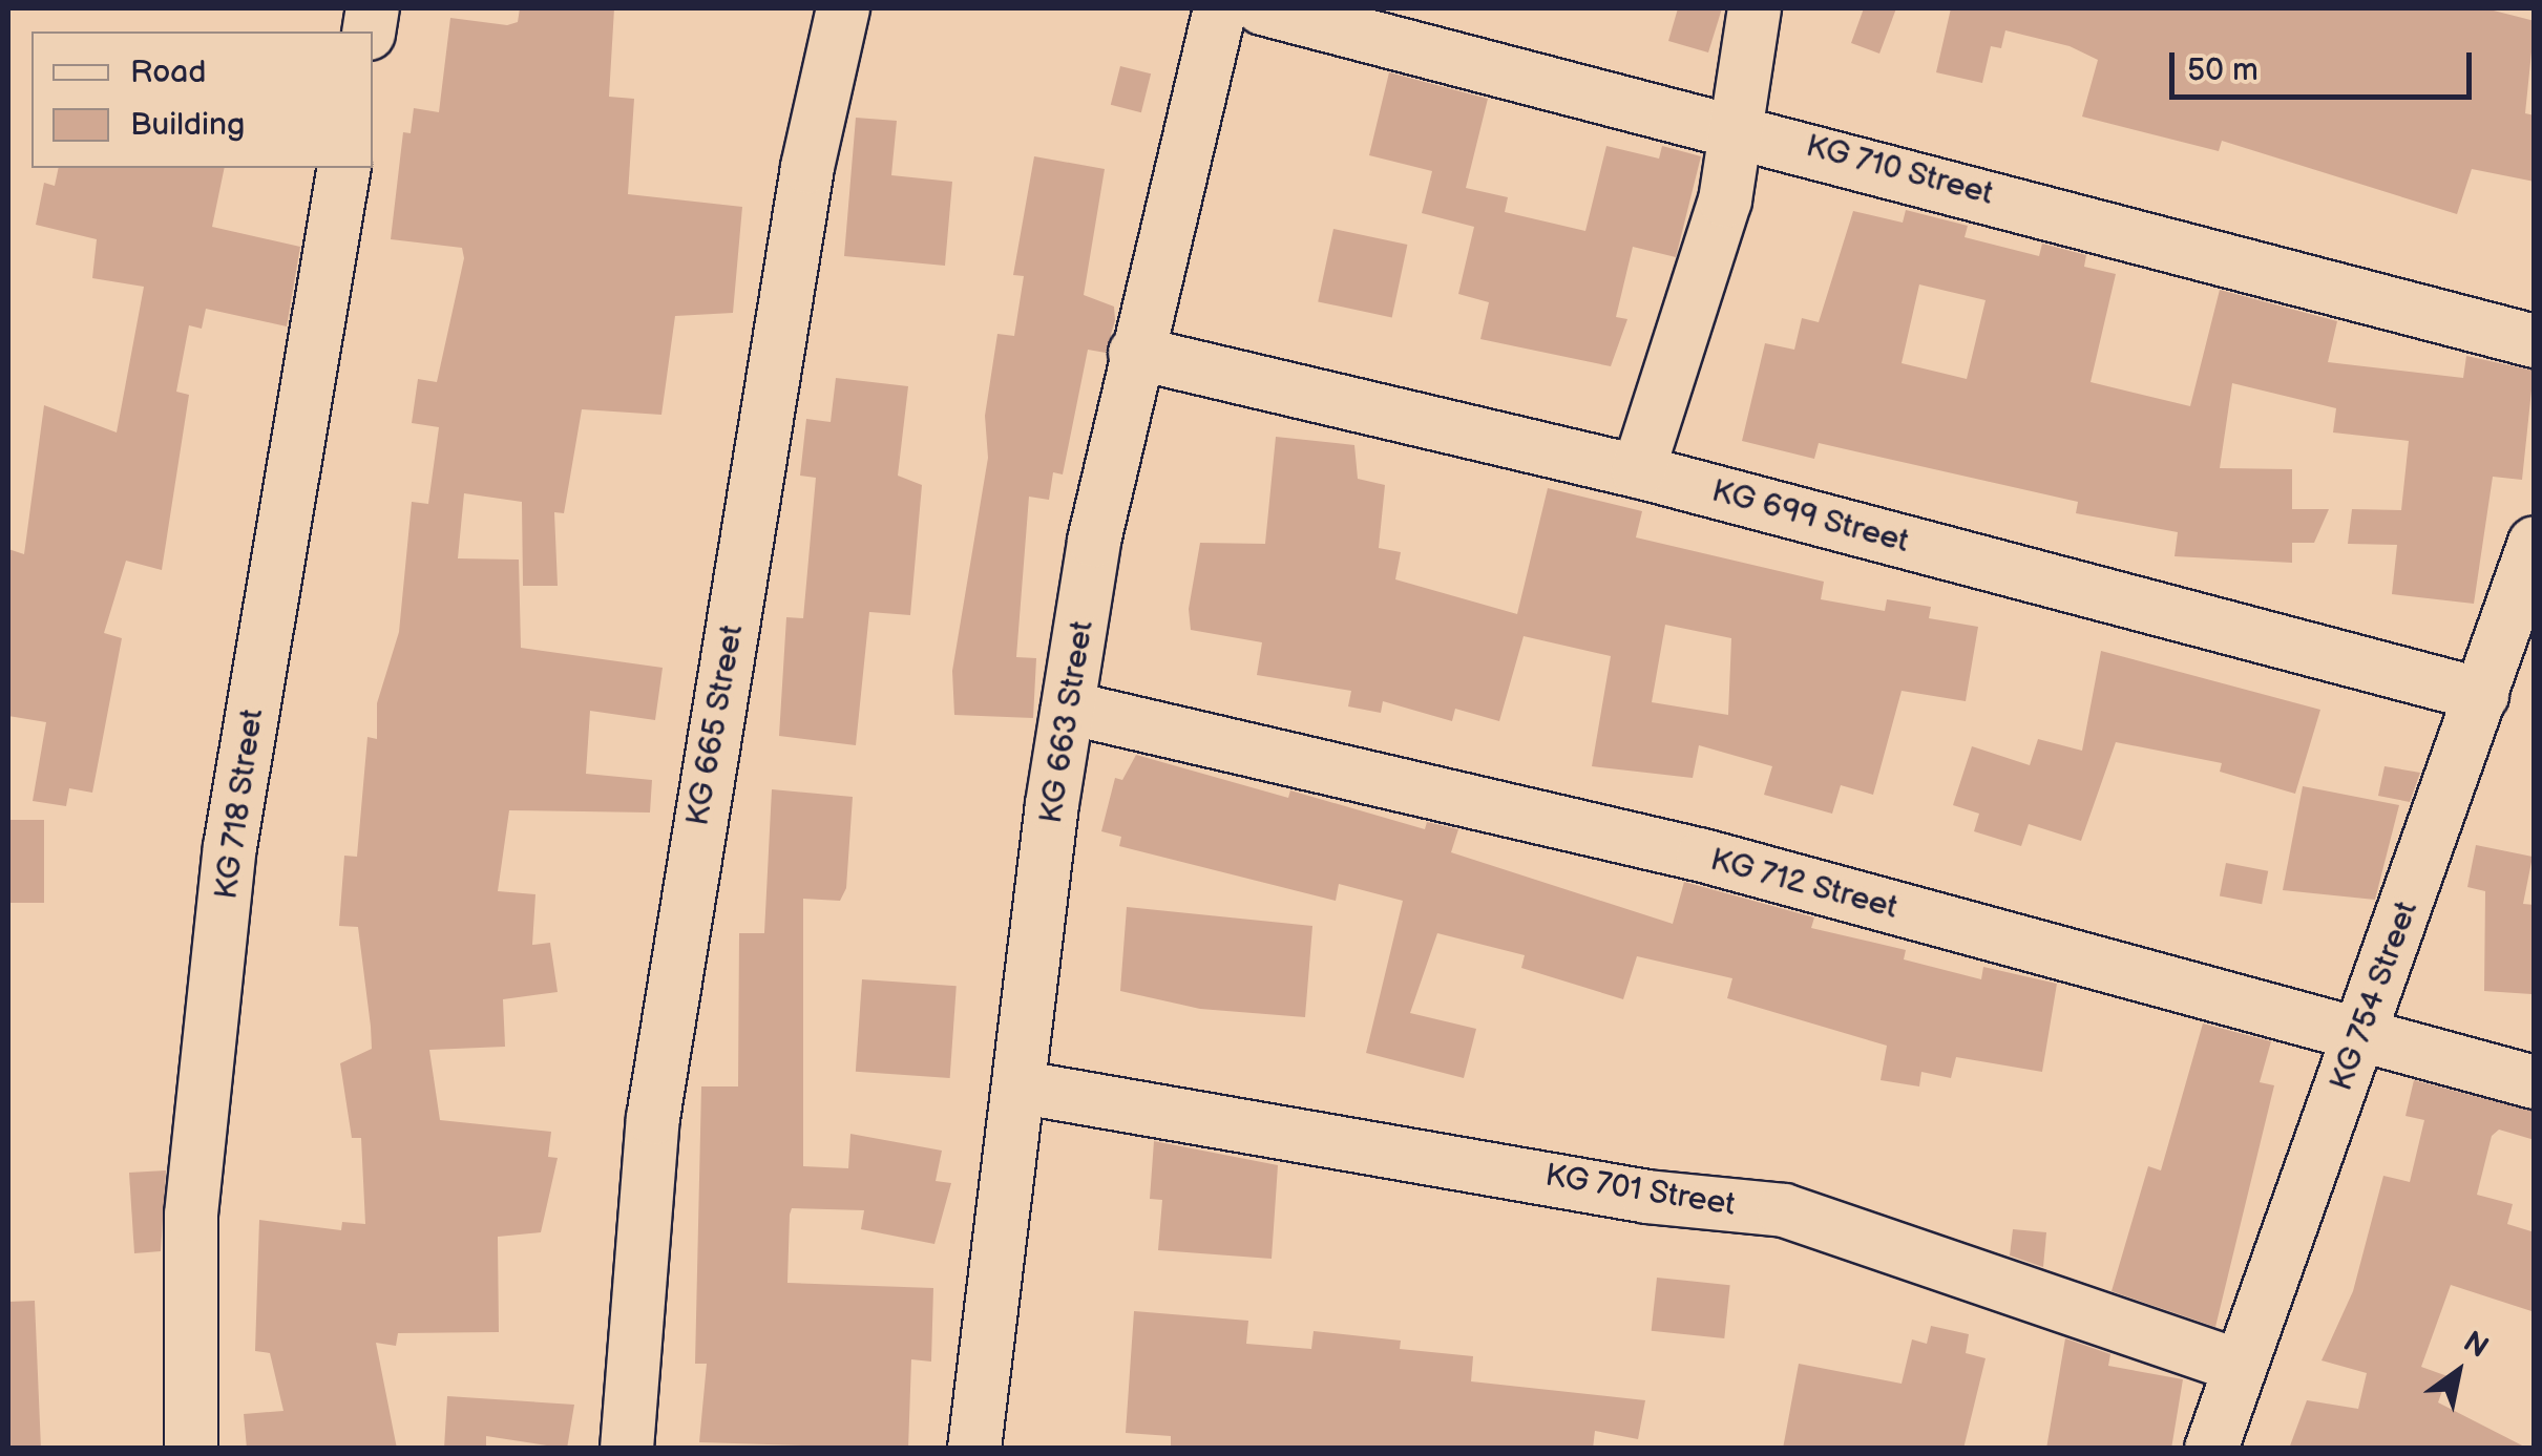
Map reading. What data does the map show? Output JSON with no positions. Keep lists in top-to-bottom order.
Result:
{
  "streets": {
    "street": [
      "KG 710 Street",
      "KG 699 Street",
      "KG 663 Street",
      "KG 665 Street",
      "KG 718 Street",
      "KG 712 Street",
      "KG 754 Street",
      "KG 701 Street"
    ]
  },
  "crossings": [
    ["KG 699 Street", "KG 663 Street"],
    ["KG 699 Street", "KG 754 Street"],
    ["KG 663 Street", "KG 712 Street"],
    ["KG 663 Street", "KG 701 Street"],
    ["KG 712 Street", "KG 754 Street"],
    ["KG 754 Street", "KG 701 Street"]
  ],
  "legend": ["Road", "Building"],
  "scale_bar": "50 m",
  "north": "top right"
}
